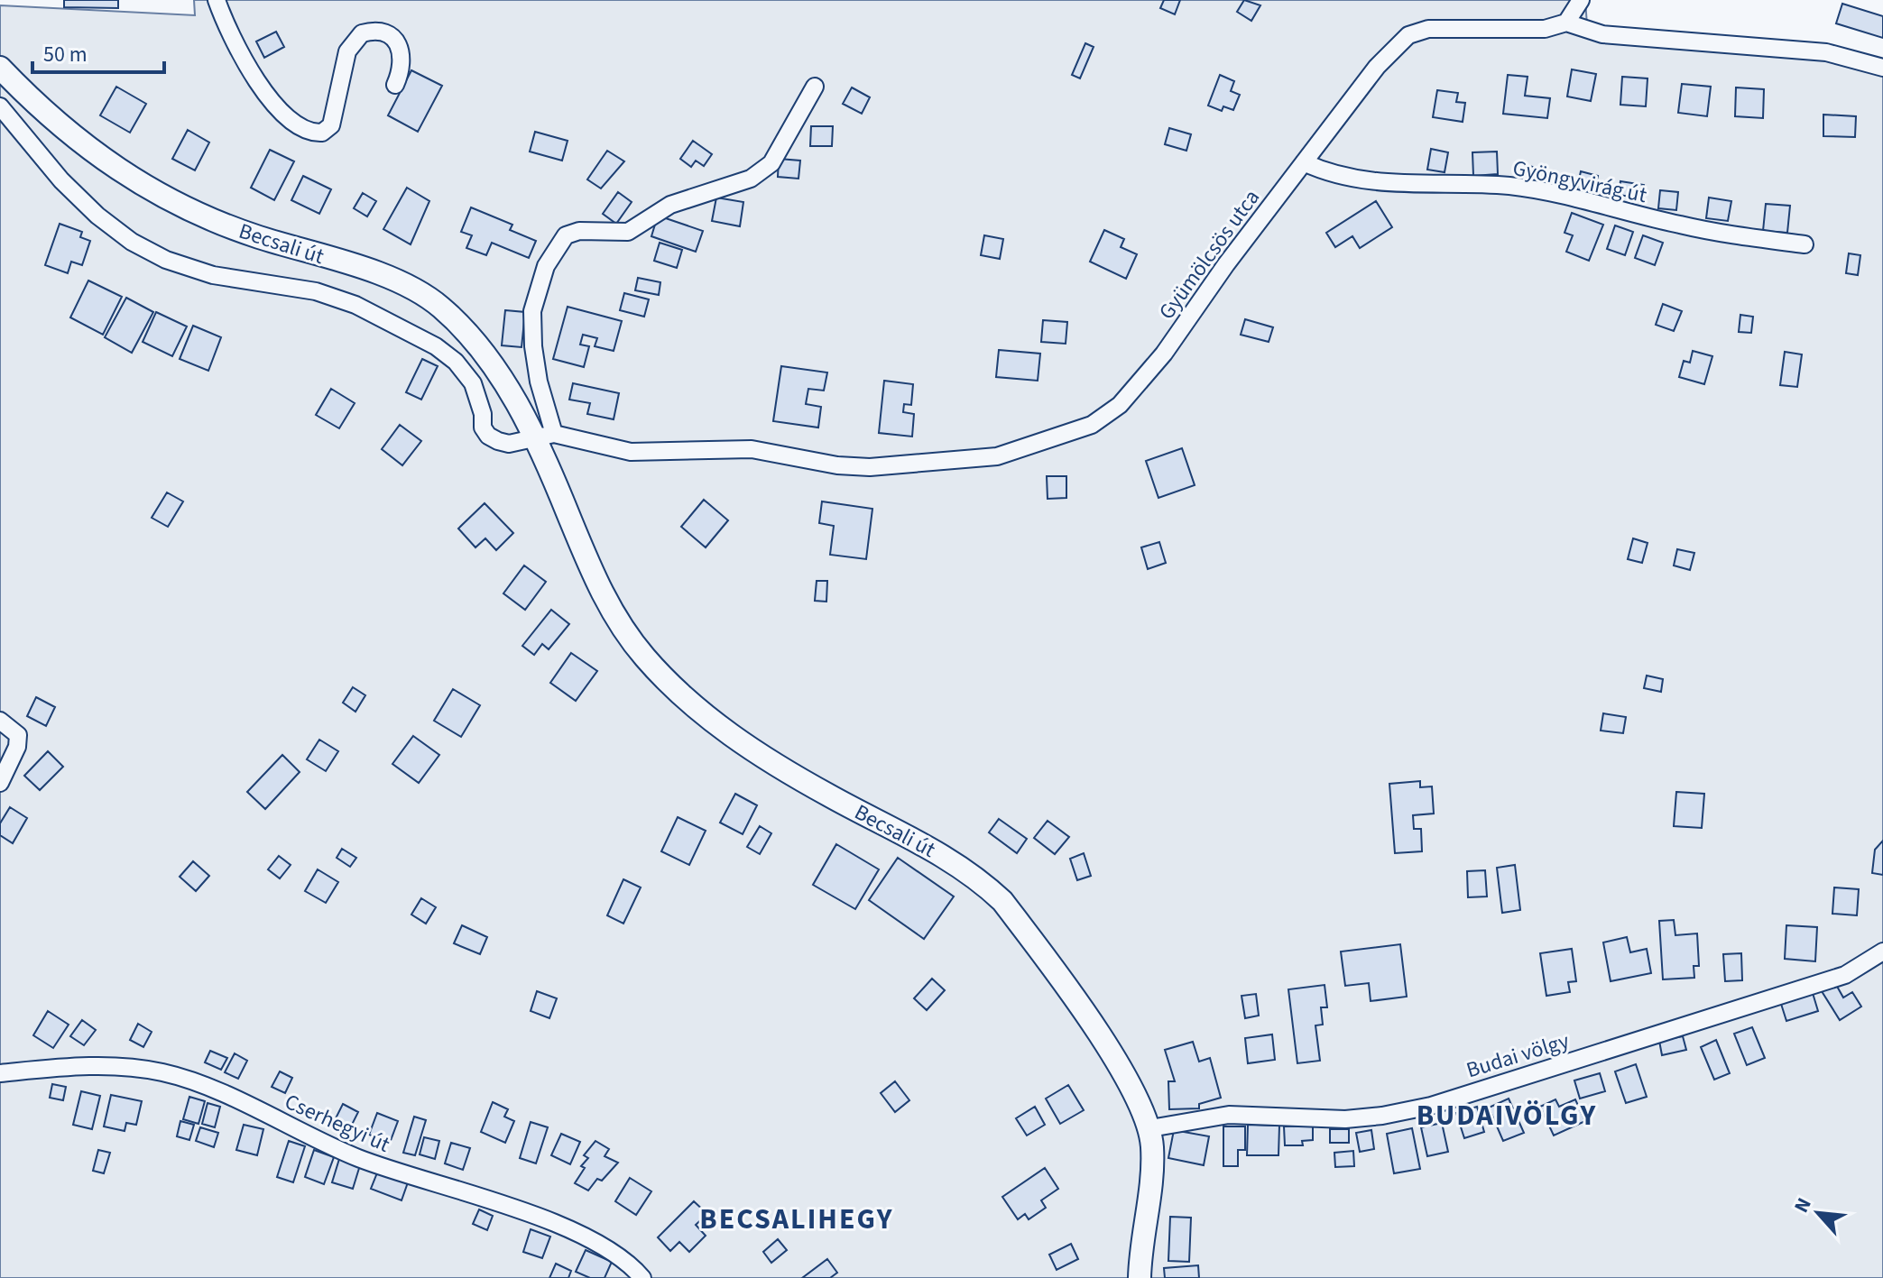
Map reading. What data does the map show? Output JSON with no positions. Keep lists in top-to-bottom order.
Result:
{
  "streets": {
    "main road": ["Becsali út"],
    "street": [
      "Gyöngyvirág út",
      "Gyümölcsös utca",
      "Budai völgy",
      "Cserhegyi út"
    ]
  },
  "crossings": [
    ["Gyöngyvirág út", "Gyümölcsös utca"],
    ["Becsali út", "Gyümölcsös utca"],
    ["Becsali út", "Budai völgy"]
  ],
  "districts": ["BUDAIVÖLGY", "BECSALIHEGY"],
  "scale_bar": "50 m",
  "north": "top left"
}
